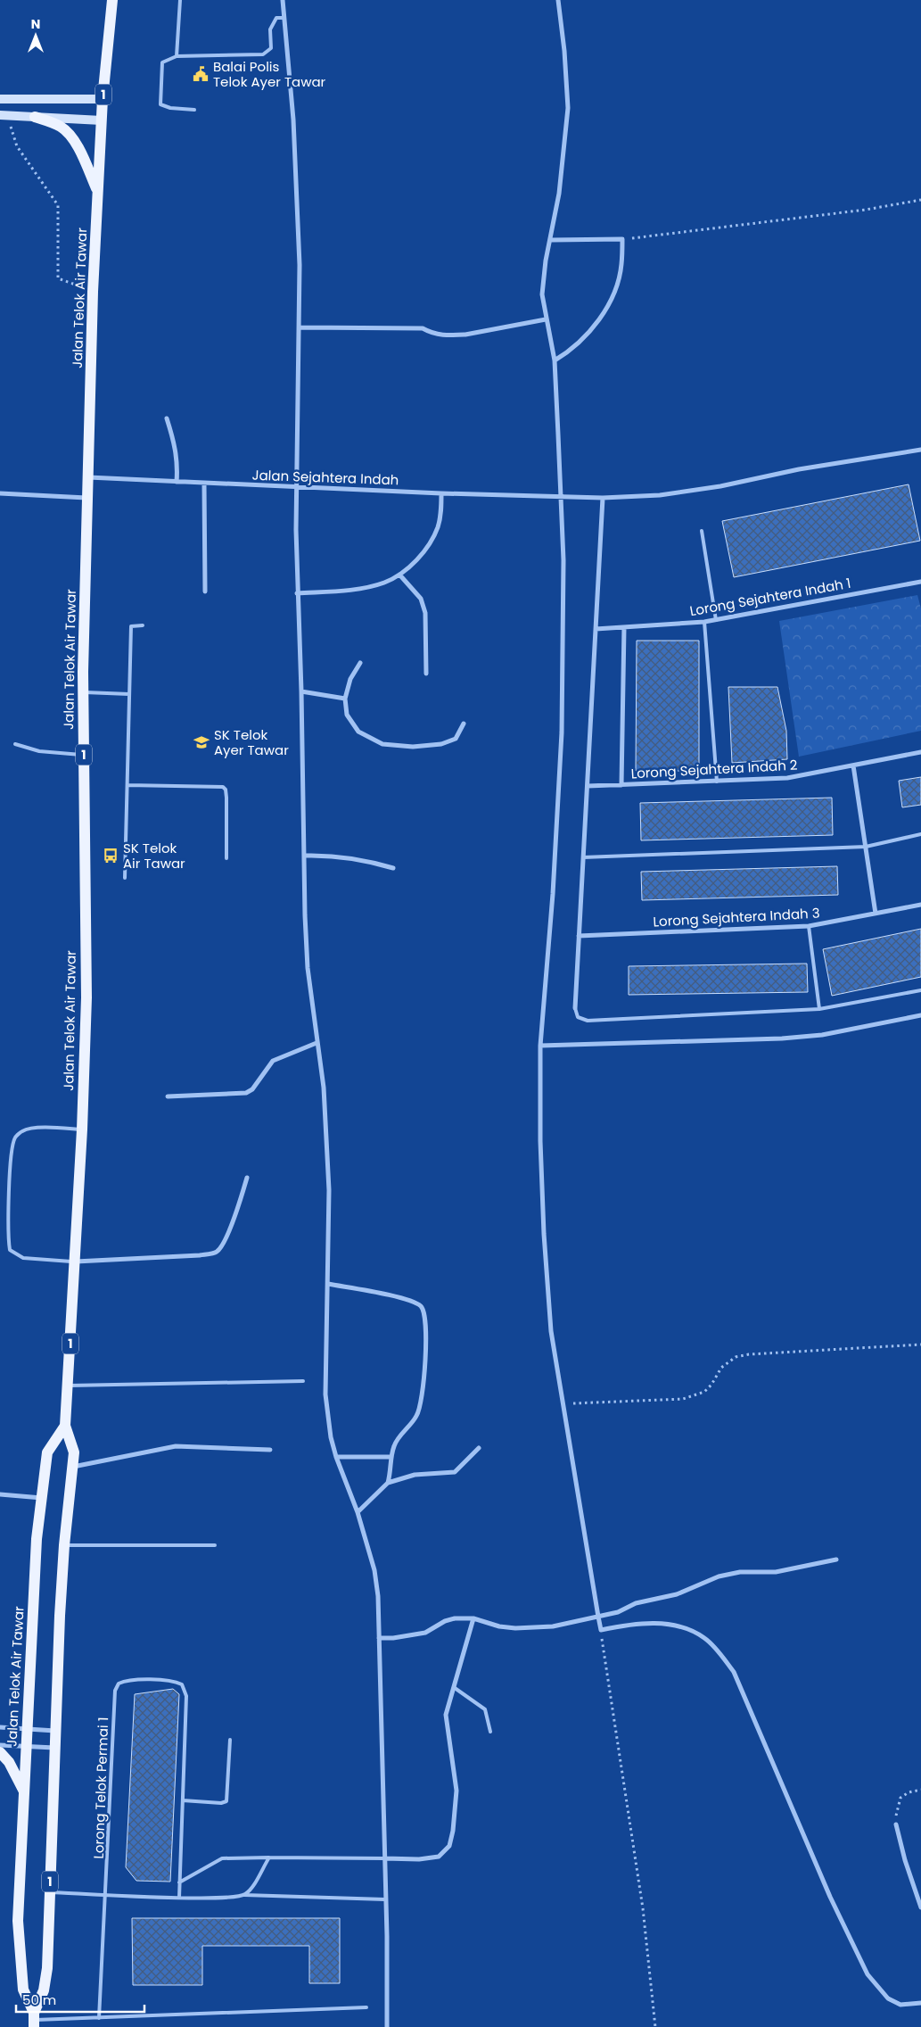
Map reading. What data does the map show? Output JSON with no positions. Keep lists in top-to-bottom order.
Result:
{
  "streets": {
    "main road": ["1", "Jalan Telok Air Tawar"],
    "street": [
      "Jalan Sejahtera Indah",
      "Lorong Sejahtera Indah 1",
      "Lorong Sejahtera Indah 2",
      "Lorong Sejahtera Indah 3"
    ],
    "lane": ["Lorong Telok Permai 1"]
  },
  "crossings": [
    ["Jalan Telok Air Tawar", "Jalan Sejahtera Indah"]
  ],
  "places": {
    "public building": ["Balai Polis Telok Ayer Tawar"],
    "school or university": ["SK Telok Ayer Tawar"],
    "bus stop": ["SK Telok Air Tawar"]
  },
  "scale_bar": "50 m",
  "north": "top"
}
